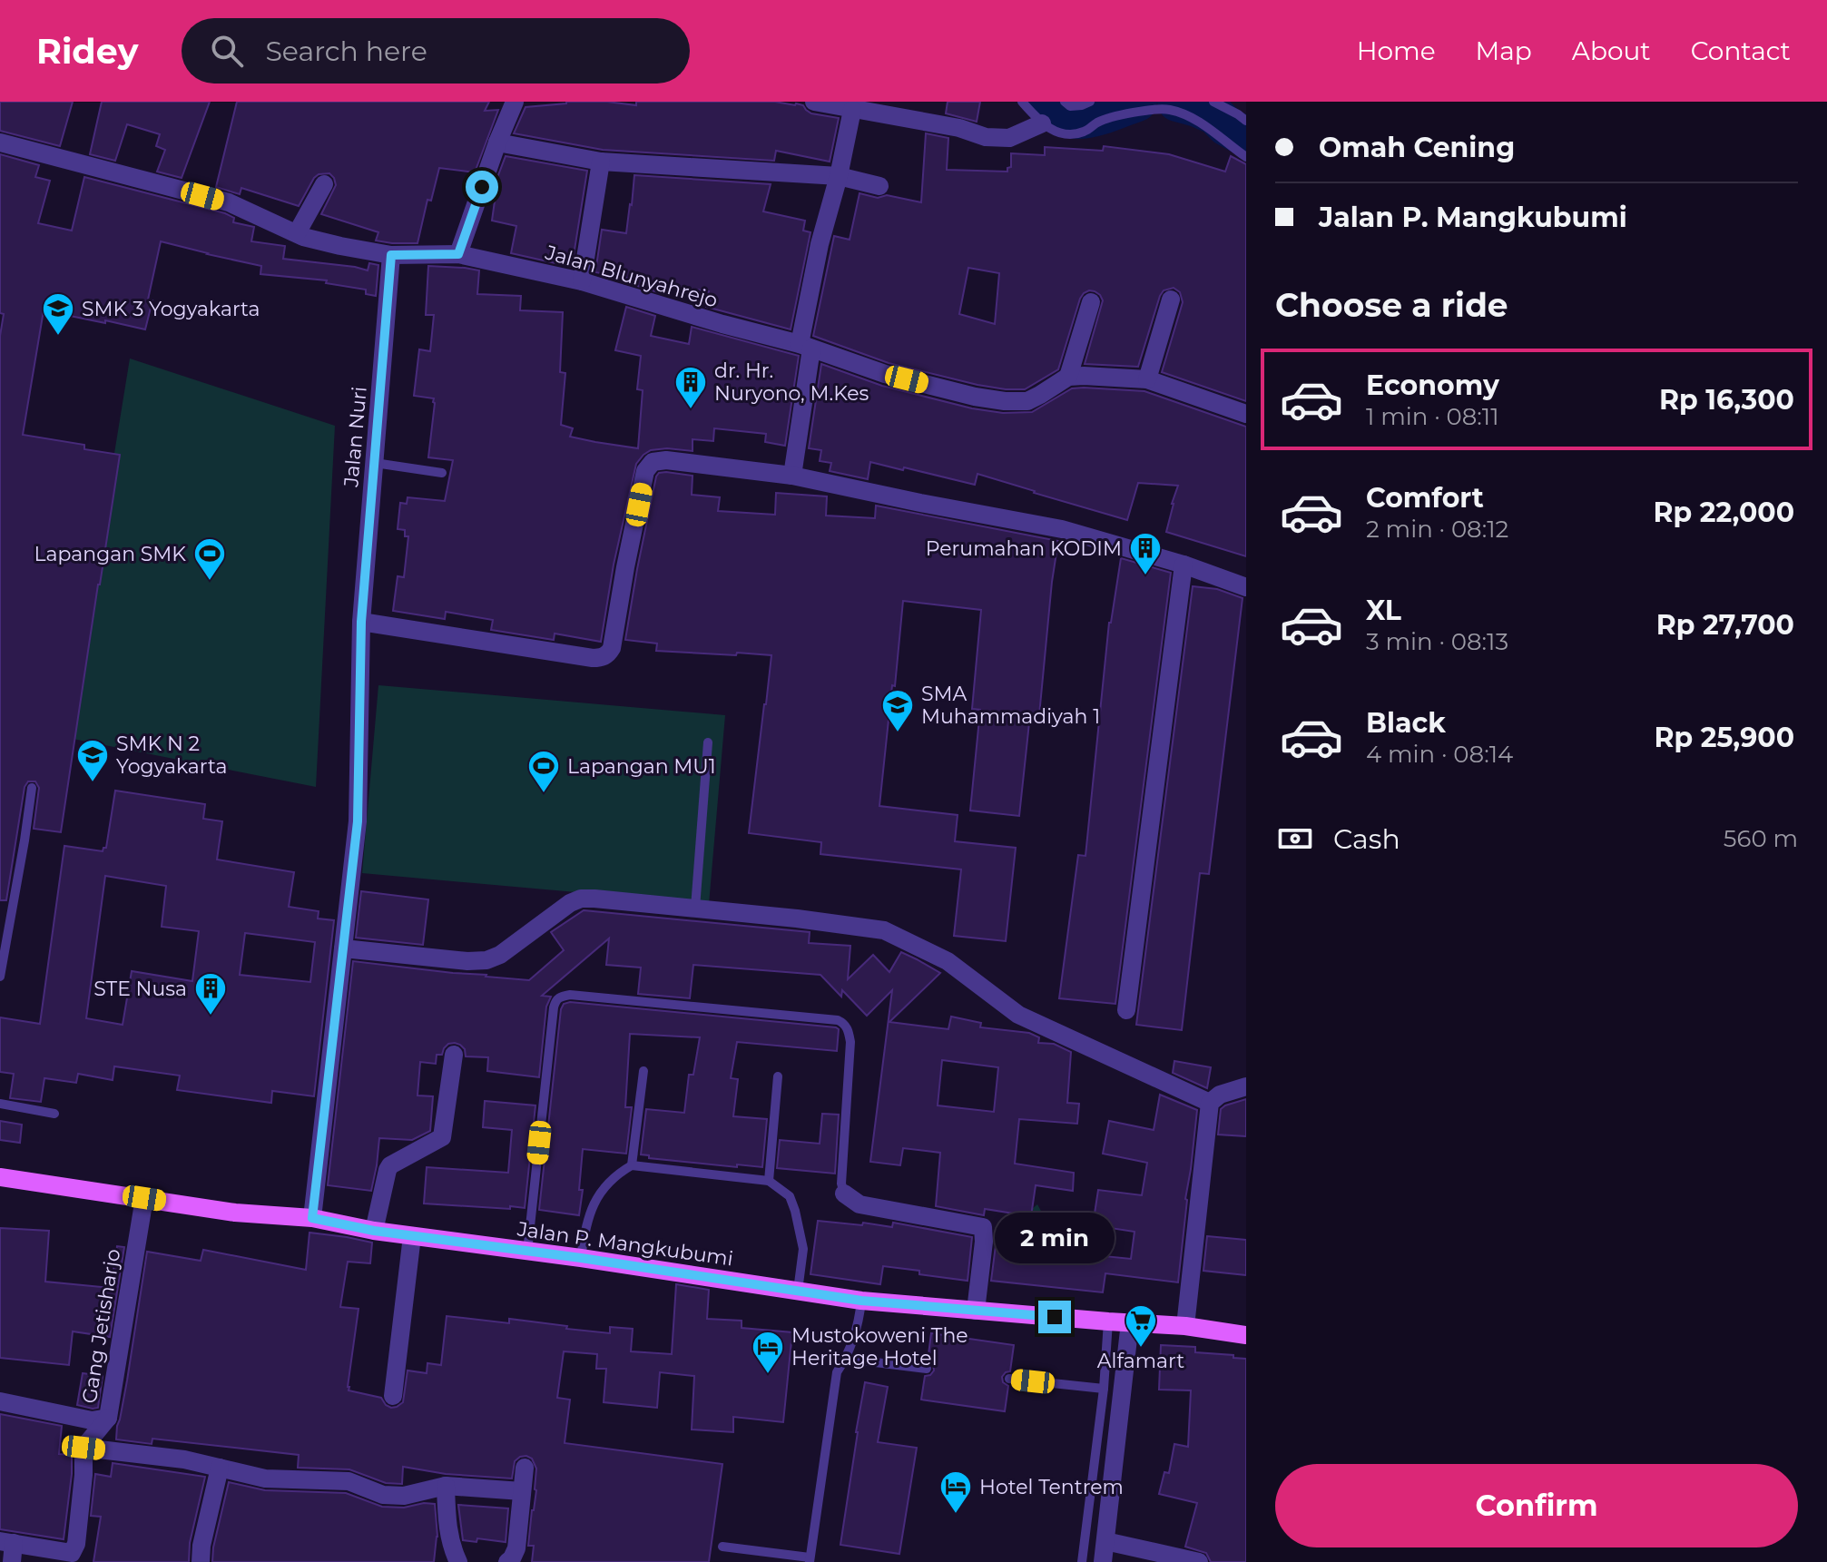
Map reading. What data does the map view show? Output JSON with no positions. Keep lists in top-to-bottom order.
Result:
{
  "streets": {
    "main road": ["Jalan P. Mangkubumi"],
    "street": ["Jalan Blunyahrejo", "Jalan Nuri", "Gang Jetisharjo"]
  },
  "crossings": [
    ["Jalan Blunyahrejo", "Jalan Nuri"],
    ["Jalan Nuri", "Jalan P. Mangkubumi"],
    ["Jalan P. Mangkubumi", "Gang Jetisharjo"]
  ],
  "places": {
    "school or university": ["SMK 3 Yogyakarta", "SMA Muhammadiyah 1", "SMK N 2 Yogyakarta"],
    "building": ["dr. Hr. Nuryono, M.Kes", "Perumahan KODIM", "STE Nusa"],
    "sports": ["Lapangan SMK", "Lapangan MU1"],
    "supermarket": ["Alfamart"],
    "hotel": ["Mustokoweni The Heritage Hotel", "Hotel Tentrem"]
  },
  "page": {
    "header": "Ridey",
    "search": "Search here",
    "nav": [
      "Home",
      "Map",
      "About",
      "Contact"
    ],
    "banner": ["Omah Cening", "Jalan P. Mangkubumi"],
    "heading": "Choose a ride",
    "list": [
      {
        "name": "Economy",
        "note": "1 min · 08:11",
        "value": "Rp 16,300"
      },
      {
        "name": "Comfort",
        "note": "2 min · 08:12",
        "value": "Rp 22,000"
      },
      {
        "name": "XL",
        "note": "3 min · 08:13",
        "value": "Rp 27,700"
      },
      {
        "name": "Black",
        "note": "4 min · 08:14",
        "value": "Rp 25,900"
      }
    ],
    "pay": ["Cash", "560 m"],
    "bubble": "2 min",
    "buttons": "Confirm"
  }
}
